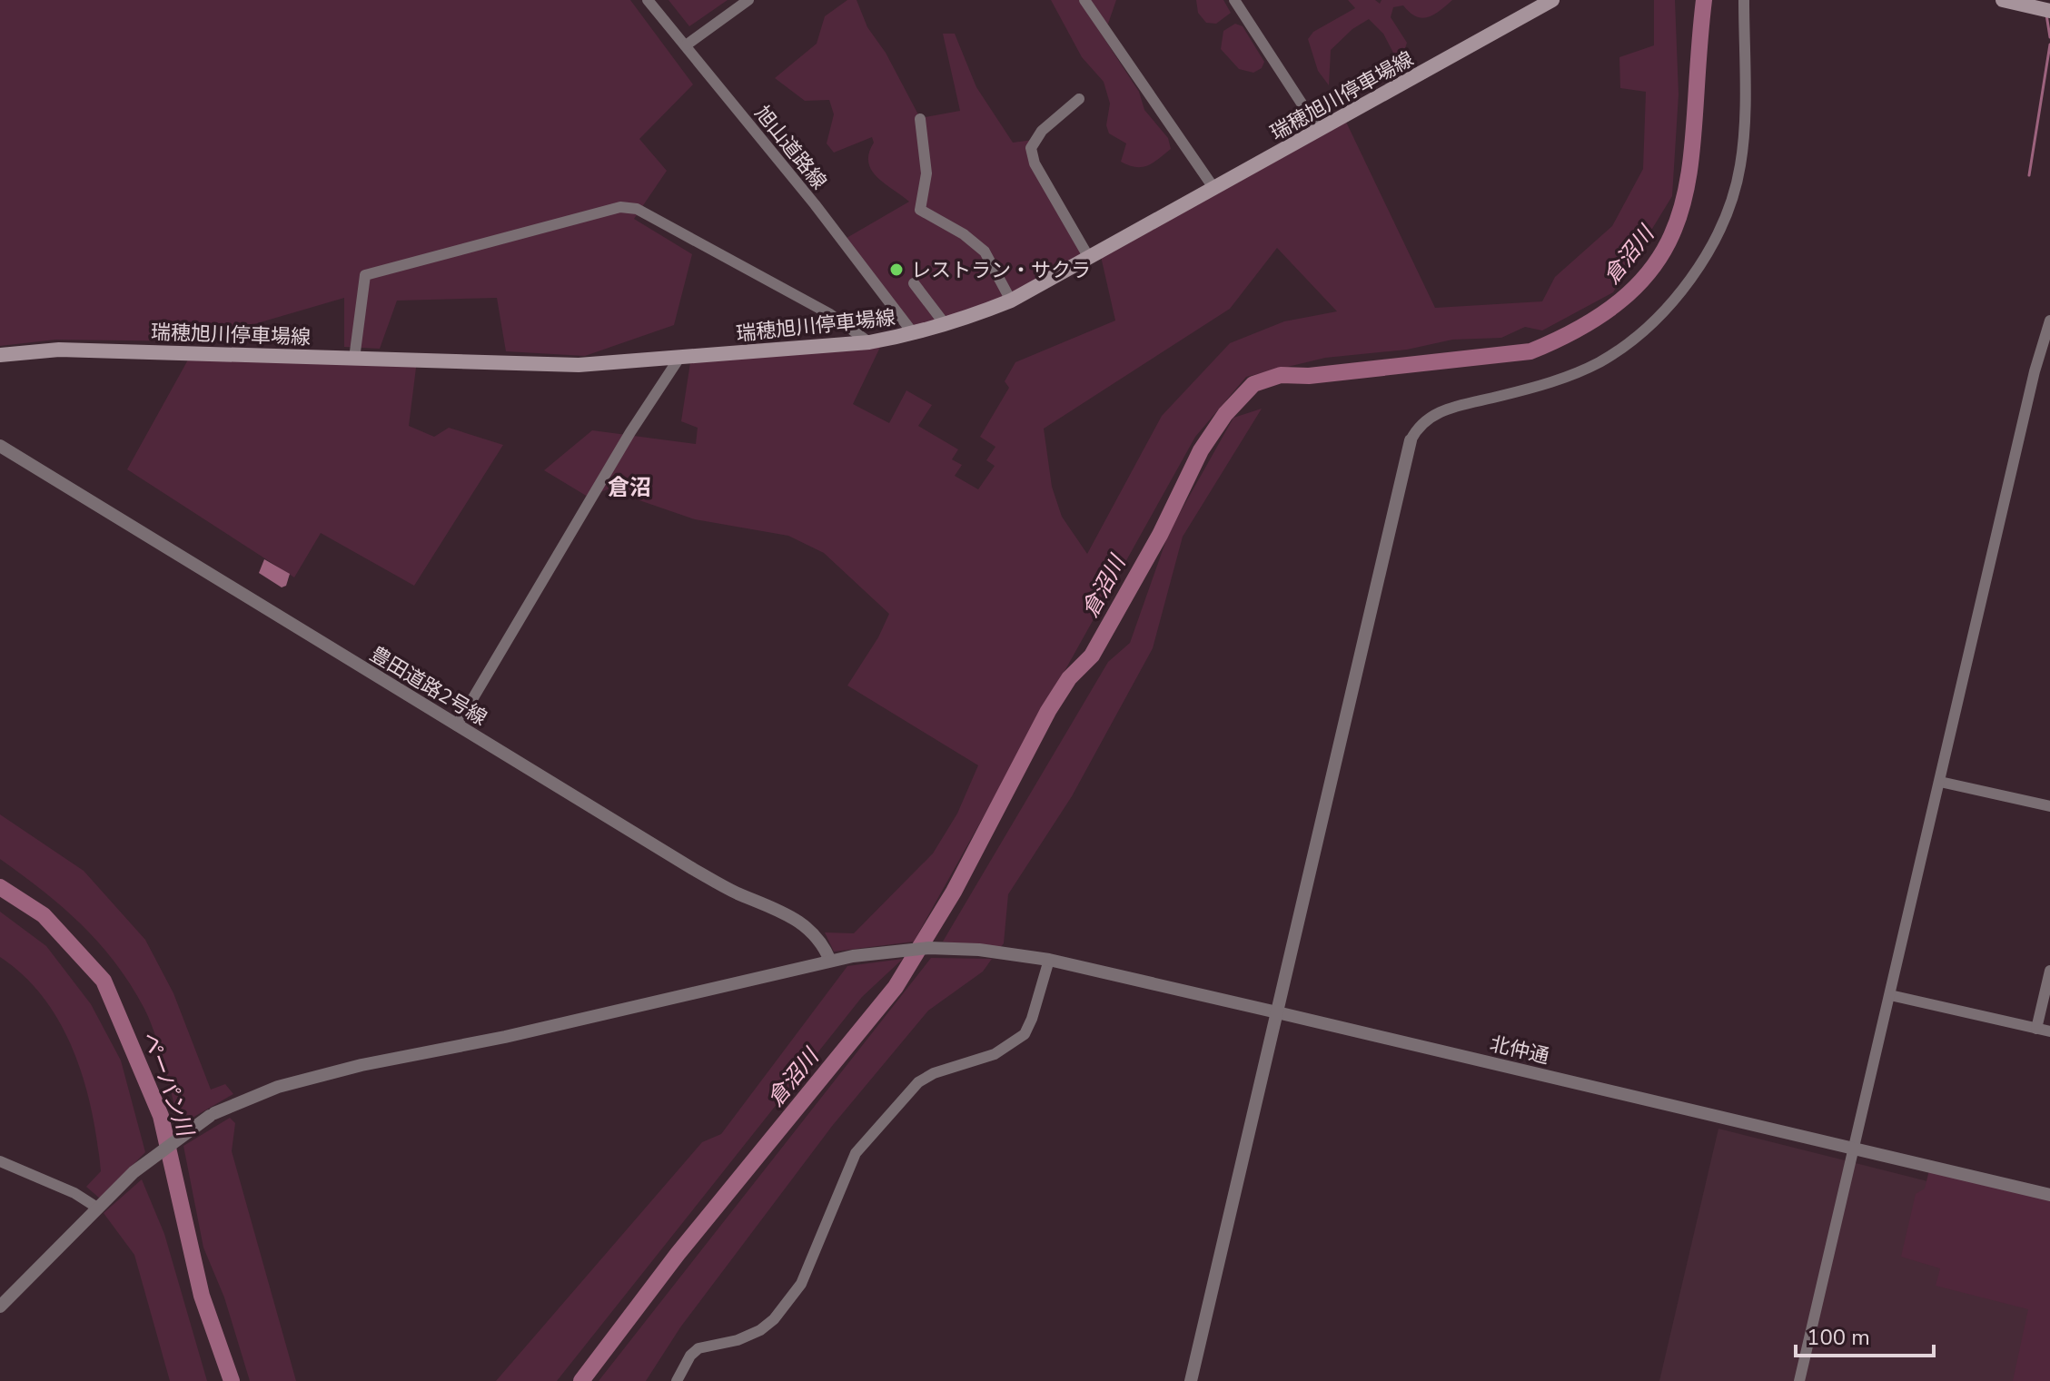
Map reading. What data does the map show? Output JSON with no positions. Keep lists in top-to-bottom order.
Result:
{
  "streets": {
    "main road": ["瑞穂旭川停車場線"],
    "street": ["旭山道路線", "豊田道路2号線", "北仲通"]
  },
  "crossings": [
    ["瑞穂旭川停車場線", "旭山道路線"],
    ["豊田道路2号線", "北仲通"]
  ],
  "districts": ["倉沼"],
  "water": ["倉沼川", "ペーパン川"],
  "places": ["レストラン・サクラ"],
  "scale_bar": "100 m"
}
